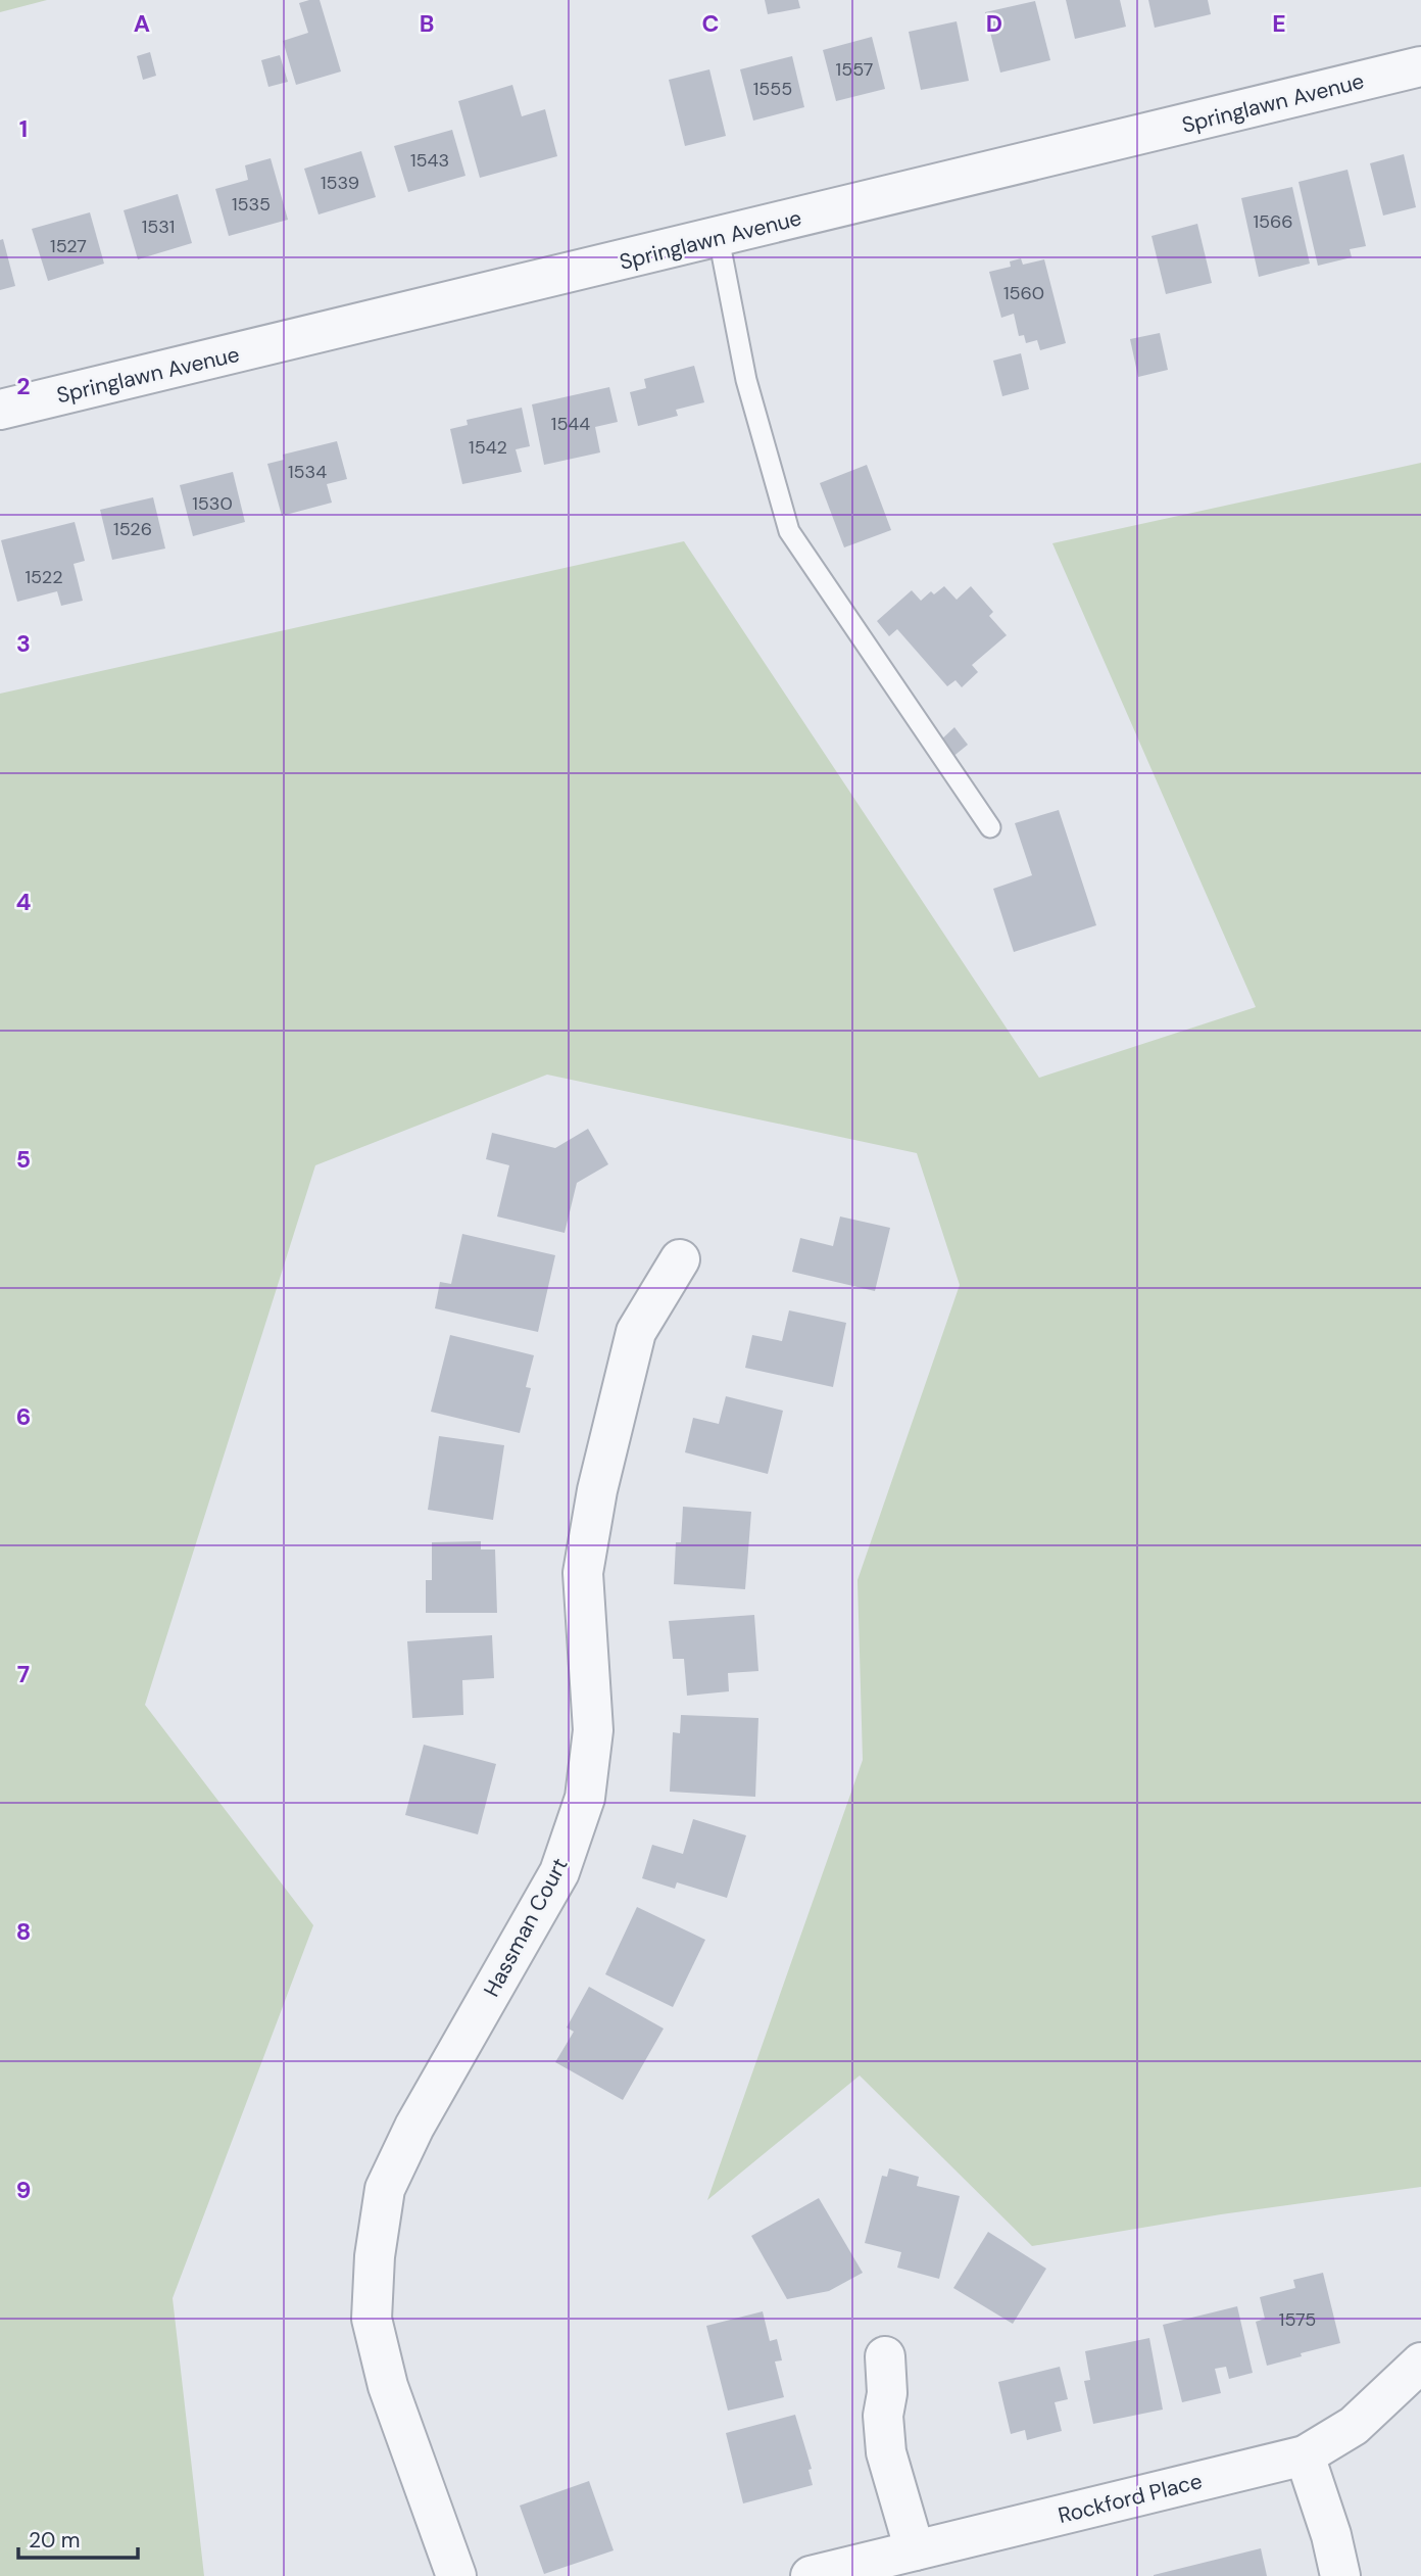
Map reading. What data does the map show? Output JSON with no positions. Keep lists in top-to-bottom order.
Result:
{
  "streets": {
    "street": ["Springlawn Avenue", "Hassman Court", "Rockford Place"]
  },
  "house_numbers": [
    "1557",
    "1555",
    "1543",
    "1539",
    "1535",
    "1566",
    "1531",
    "1527",
    "1560",
    "1544",
    "1542",
    "1534",
    "1530",
    "1526",
    "1522",
    "1575"
  ],
  "scale_bar": "20 m",
  "grid": {
    "columns": [
      "A",
      "B",
      "C",
      "D",
      "E"
    ],
    "rows": [
      "1",
      "2",
      "3",
      "4",
      "5",
      "6",
      "7",
      "8",
      "9"
    ]
  }
}
